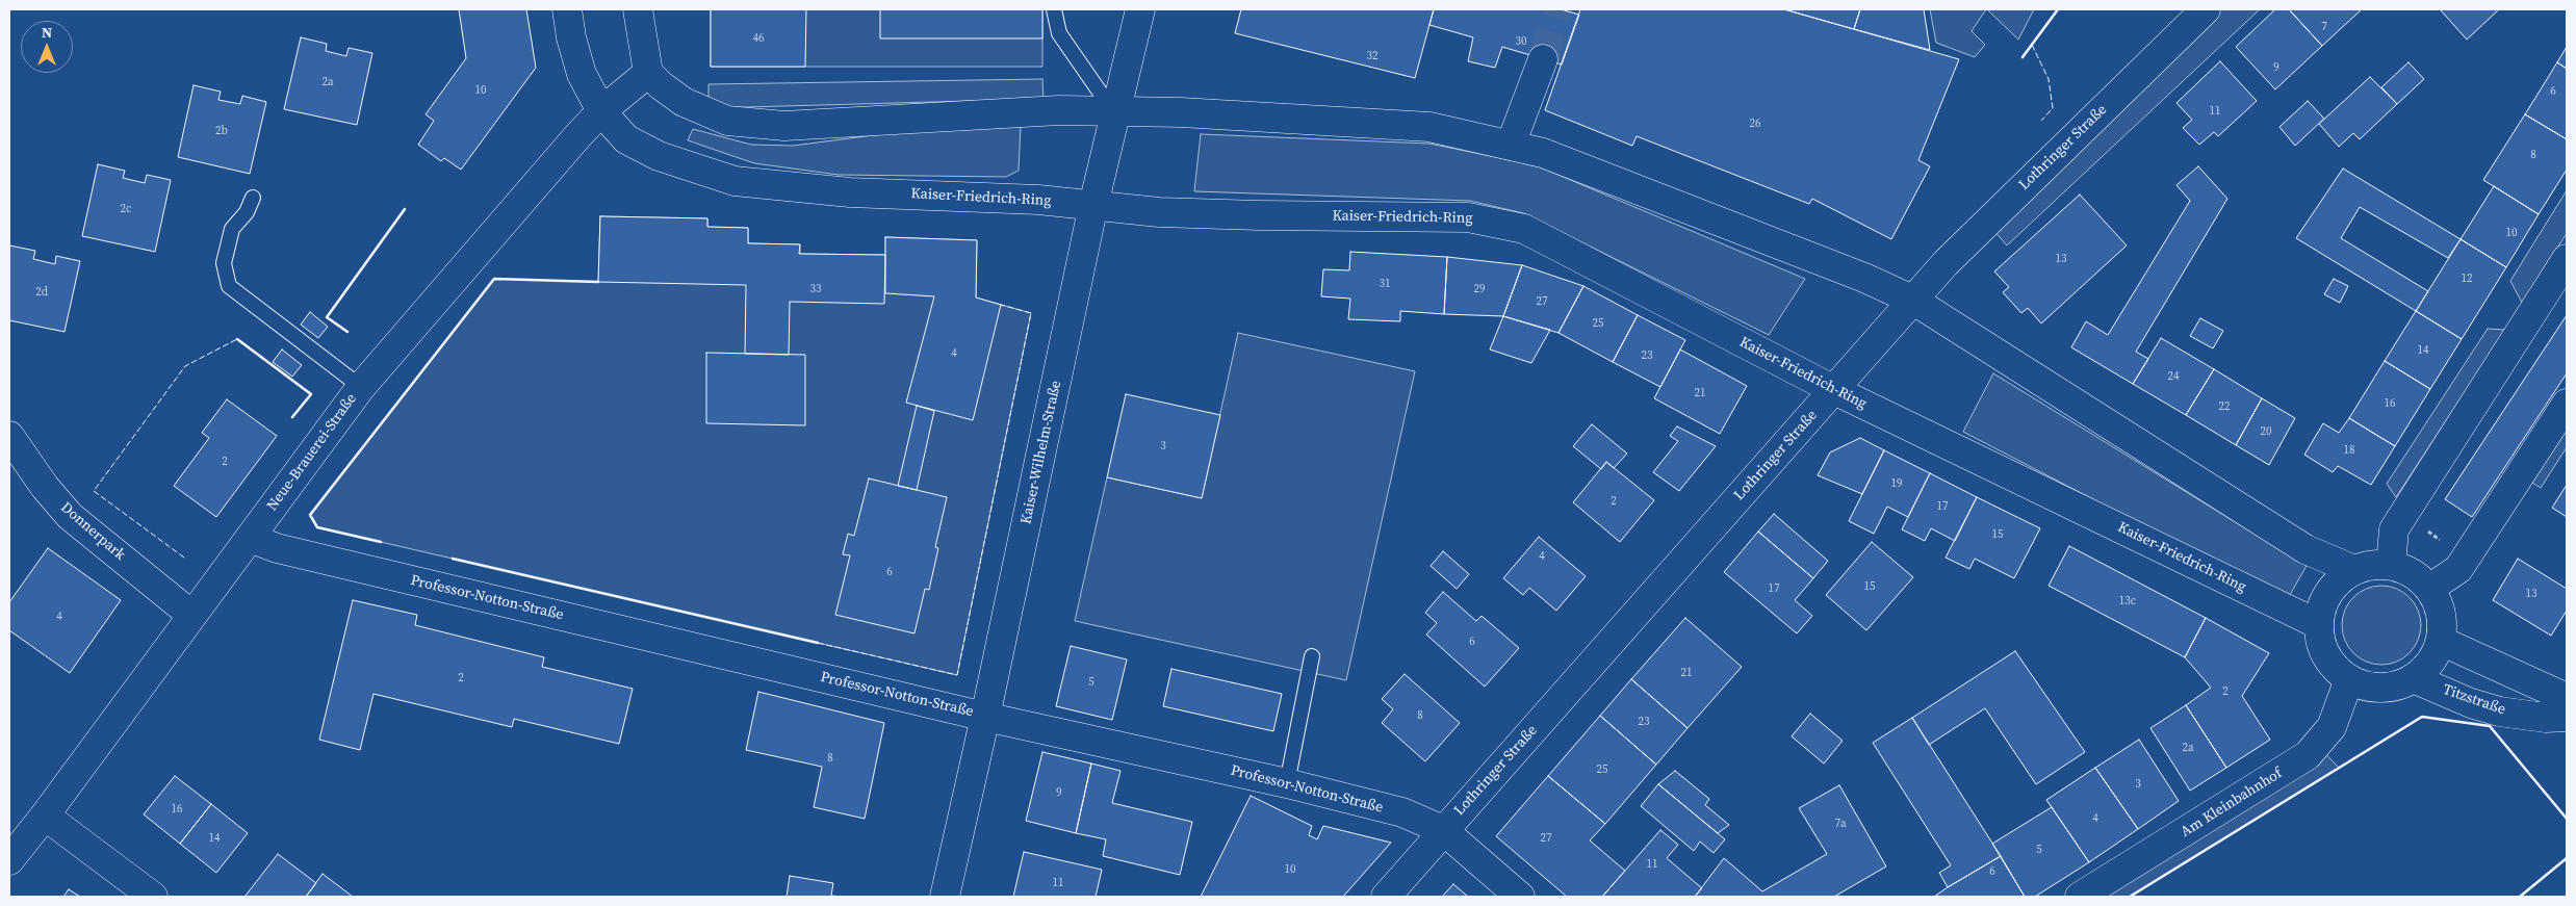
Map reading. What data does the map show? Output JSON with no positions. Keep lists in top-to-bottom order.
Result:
{
  "streets": {
    "street": [
      "Lothringer Straße",
      "Kaiser-Friedrich-Ring",
      "Neue-Brauerei-Straße",
      "Kaiser-Wilhelm-Straße",
      "Donnerpark",
      "Professor-Notton-Straße",
      "Titzstraße",
      "Am Kleinbahnhof"
    ]
  },
  "crossings": [
    ["Lothringer Straße", "Kaiser-Friedrich-Ring"],
    ["Lothringer Straße", "Professor-Notton-Straße"],
    ["Kaiser-Friedrich-Ring", "Neue-Brauerei-Straße"],
    ["Kaiser-Friedrich-Ring", "Kaiser-Wilhelm-Straße"],
    ["Kaiser-Friedrich-Ring", "Titzstraße"],
    ["Kaiser-Friedrich-Ring", "Am Kleinbahnhof"],
    ["Neue-Brauerei-Straße", "Donnerpark"],
    ["Neue-Brauerei-Straße", "Professor-Notton-Straße"],
    ["Kaiser-Wilhelm-Straße", "Professor-Notton-Straße"],
    ["Titzstraße", "Am Kleinbahnhof"]
  ],
  "house_numbers": [
    "7",
    "46",
    "30",
    "32",
    "9",
    "2a",
    "10",
    "6",
    "11",
    "26",
    "2b",
    "8",
    "2c",
    "10",
    "13",
    "12",
    "31",
    "33",
    "29",
    "2d",
    "27",
    "25",
    "14",
    "4",
    "23",
    "24",
    "21",
    "16",
    "22",
    "20",
    "3",
    "18",
    "2",
    "19",
    "2",
    "17",
    "15",
    "4",
    "6",
    "15",
    "17",
    "13",
    "13c",
    "4",
    "6",
    "21",
    "2",
    "5",
    "2",
    "8",
    "23",
    "2a",
    "8",
    "25",
    "3",
    "9",
    "16",
    "4",
    "7a",
    "14",
    "27",
    "5",
    "11",
    "10",
    "6",
    "11"
  ],
  "north": "top"
}
